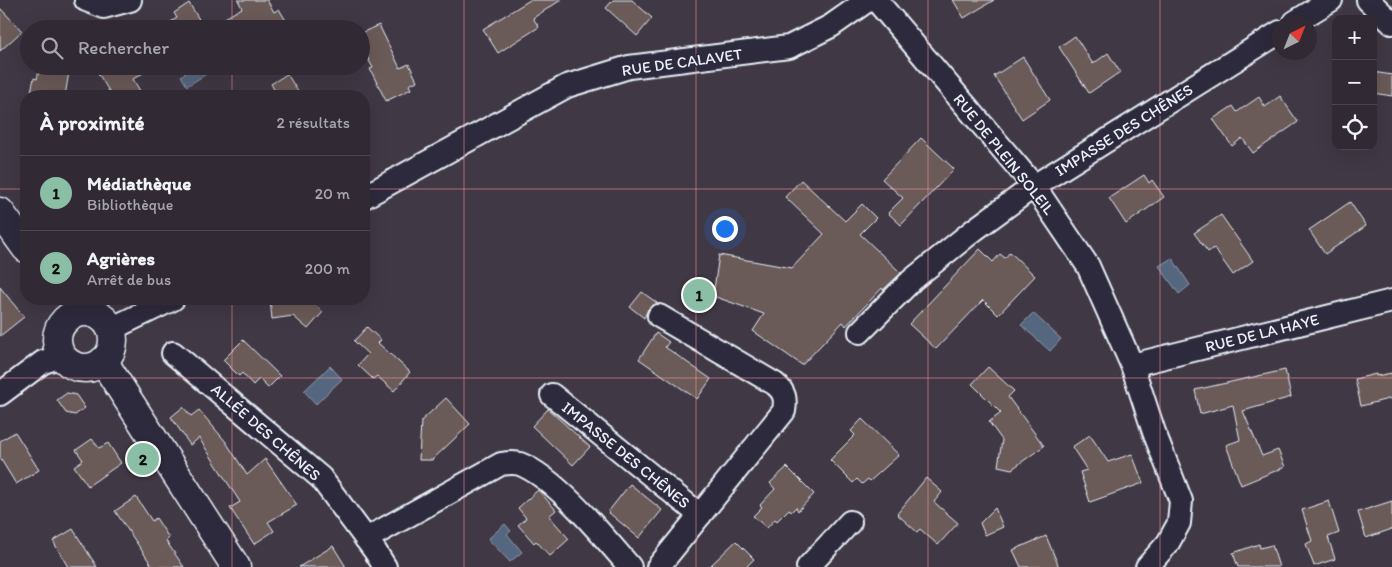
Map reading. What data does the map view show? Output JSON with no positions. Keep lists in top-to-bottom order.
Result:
{
  "streets": {
    "street": [
      "RUE DE CALAVET",
      "IMPASSE DES CHÊNES",
      "RUE DE PLEIN SOLEIL",
      "RUE DE LA HAYE",
      "ALLÉE DES CHÊNES"
    ]
  },
  "crossings": [
    ["IMPASSE DES CHÊNES", "RUE DE PLEIN SOLEIL"],
    ["RUE DE PLEIN SOLEIL", "RUE DE LA HAYE"]
  ],
  "north": "top right",
  "page": {
    "map_buttons": ["+", "−"],
    "search": "Rechercher",
    "heading": ["À proximité", "2 résultats"],
    "list": [
      {
        "mark": "1",
        "name": "Médiathèque",
        "note": "Bibliothèque",
        "value": "20 m"
      },
      {
        "mark": "2",
        "name": "Agrières",
        "note": "Arrêt de bus",
        "value": "200 m"
      }
    ],
    "pins": ["1", "2"]
  }
}
